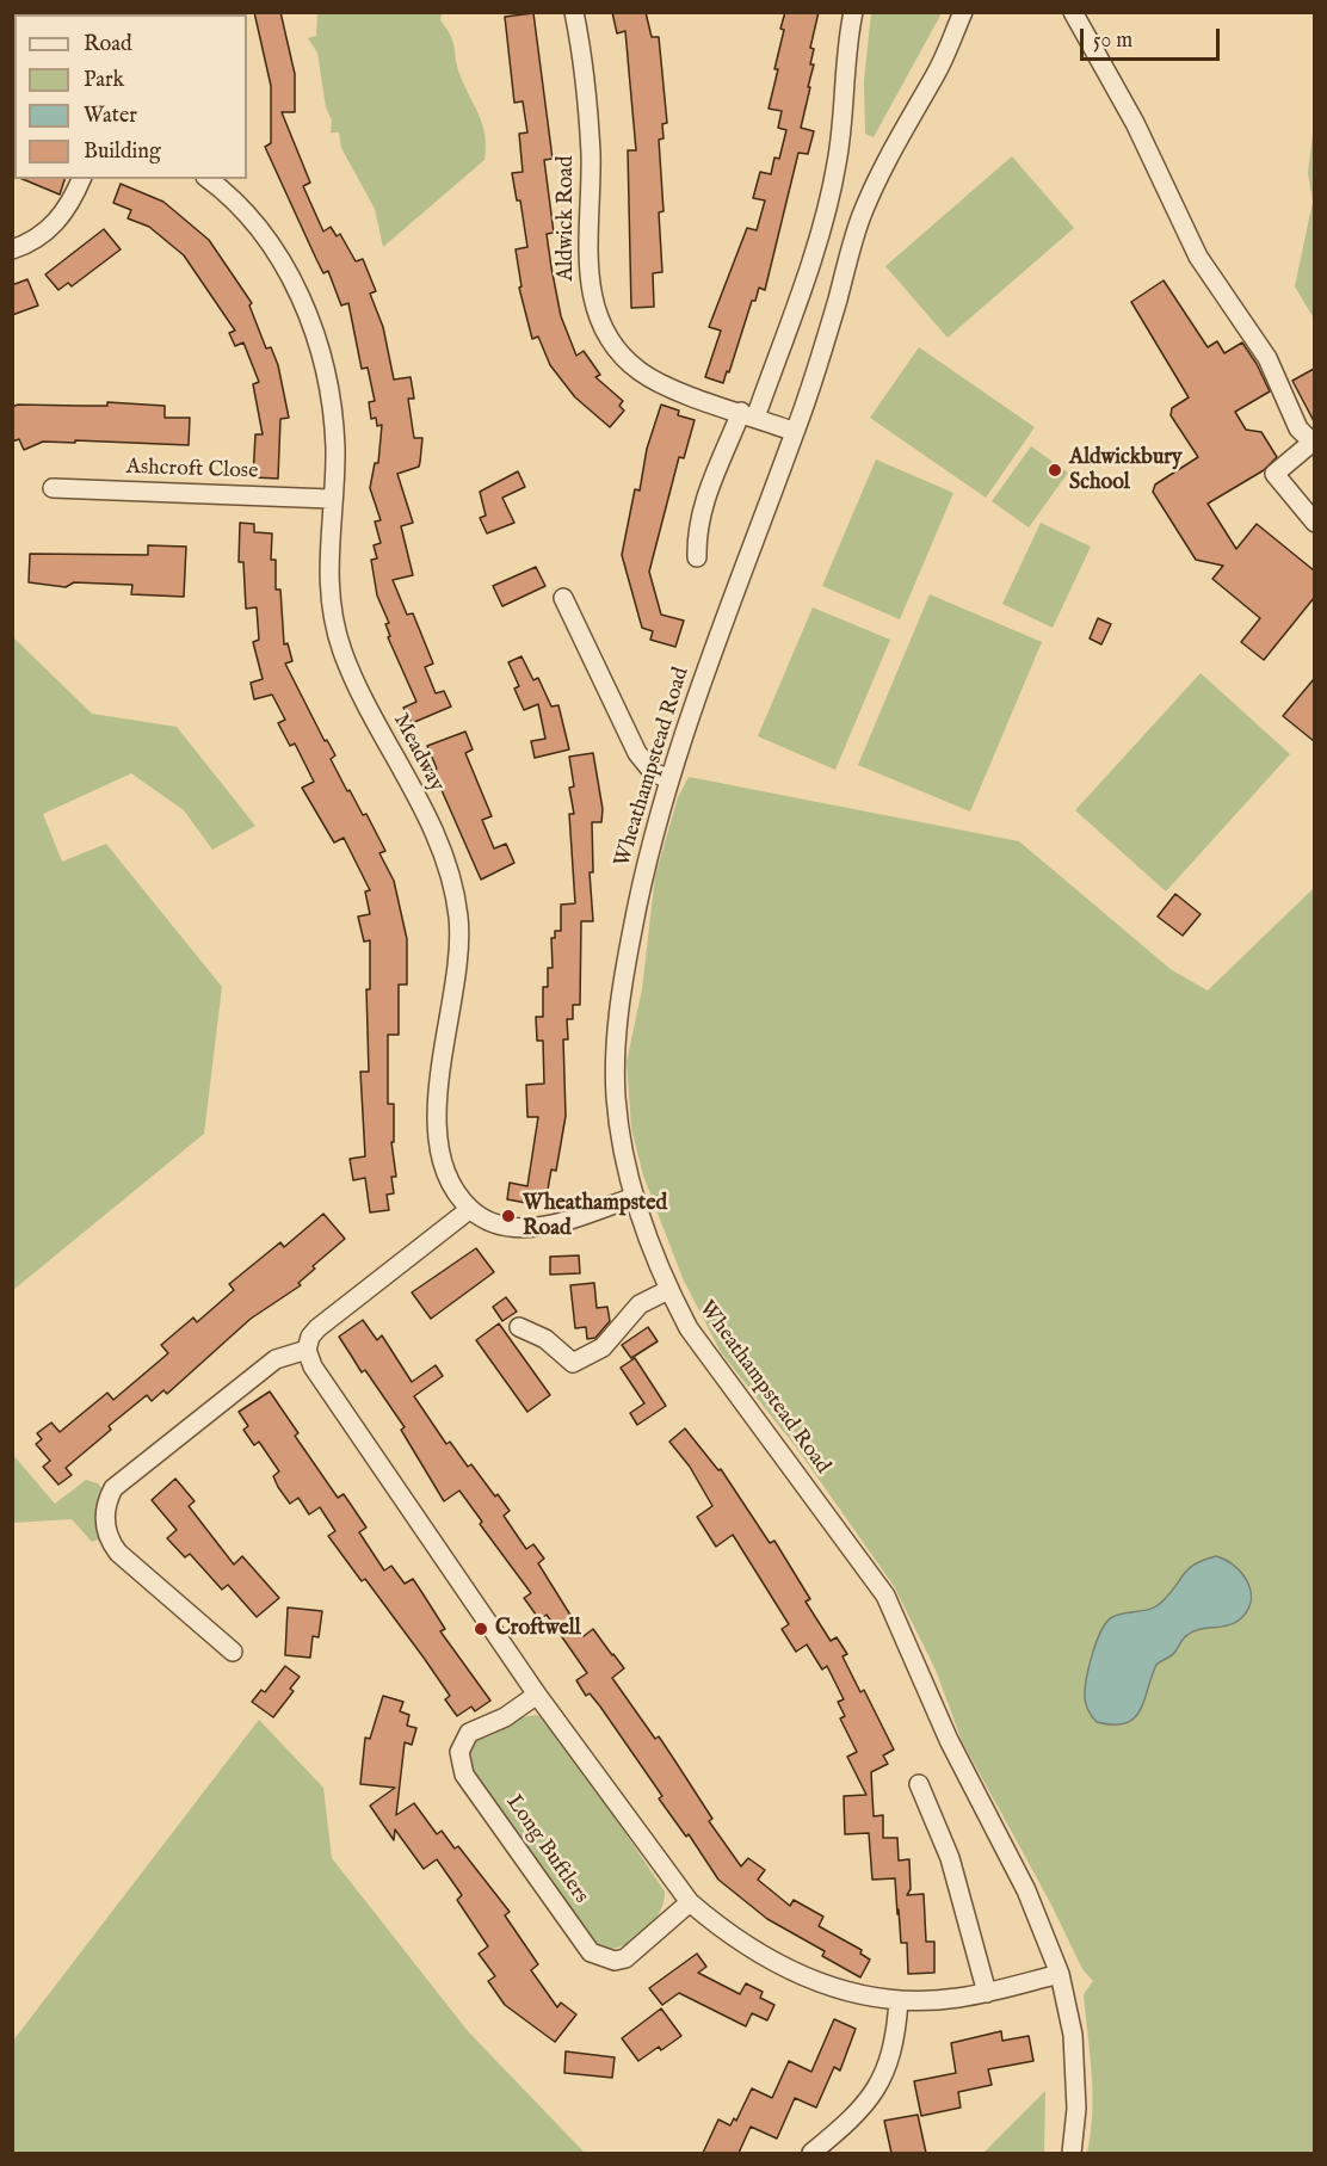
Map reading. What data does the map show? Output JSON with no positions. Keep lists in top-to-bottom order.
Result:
{
  "streets": {
    "street": [
      "Aldwick Road",
      "Ashcroft Close",
      "Meadway",
      "Wheathampstead Road",
      "Long Buftlers"
    ]
  },
  "crossings": [
    ["Aldwick Road", "Wheathampstead Road"],
    ["Ashcroft Close", "Meadway"],
    ["Meadway", "Wheathampstead Road"]
  ],
  "places": ["Aldwickbury School", "Wheathampsted Road", "Croftwell"],
  "legend": [
    "Road",
    "Park",
    "Water",
    "Building"
  ],
  "scale_bar": "50 m"
}
